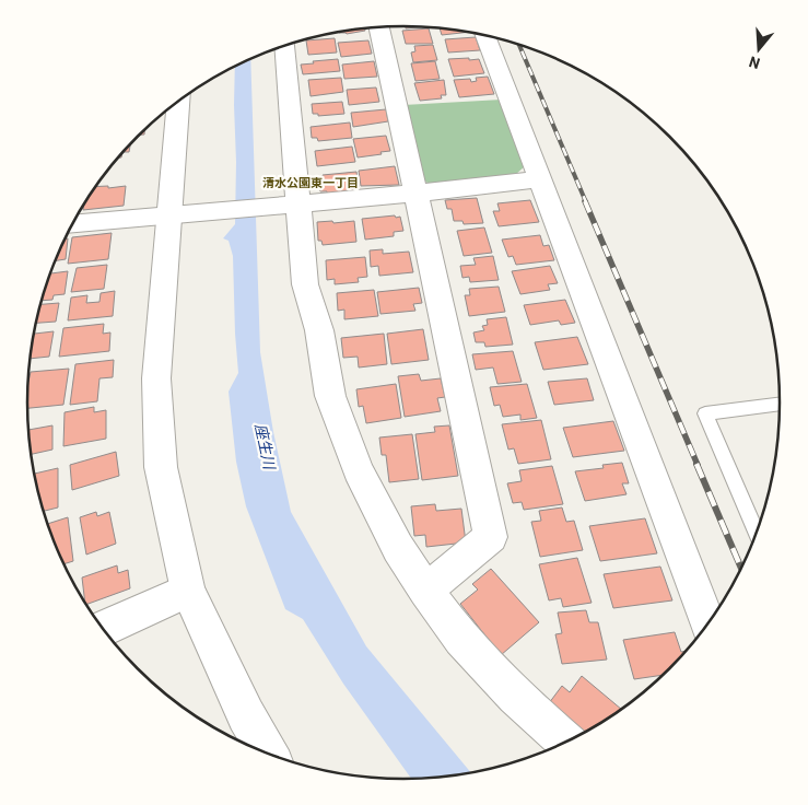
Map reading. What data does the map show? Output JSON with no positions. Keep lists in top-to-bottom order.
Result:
{
  "districts": ["清水公園東一丁目"],
  "water": ["座生川"],
  "north": "bottom"
}
